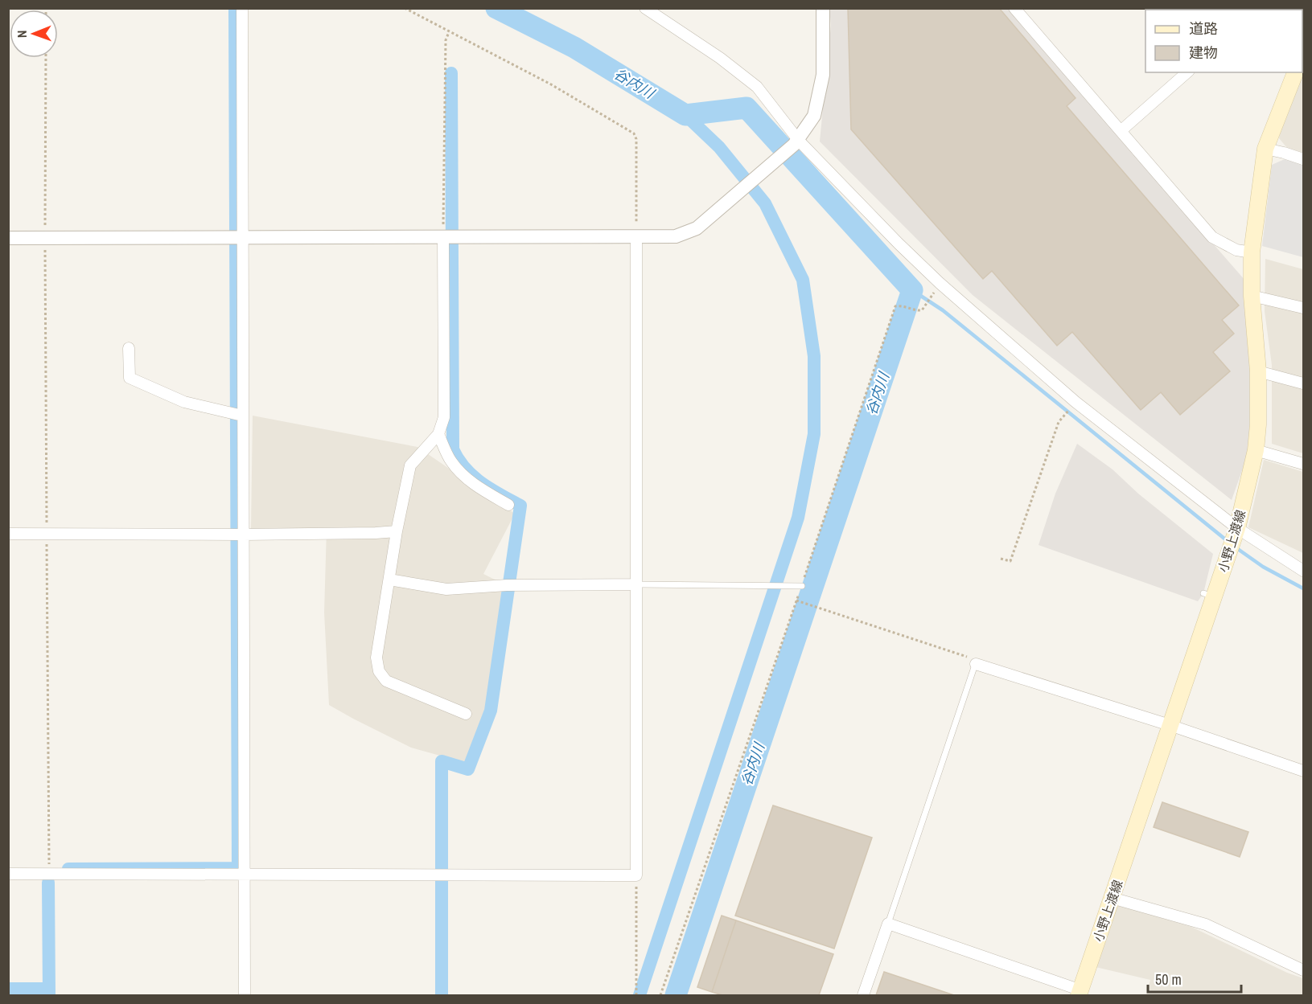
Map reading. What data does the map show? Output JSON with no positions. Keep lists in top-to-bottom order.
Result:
{
  "streets": {
    "main road": ["小野上渡線"]
  },
  "water": ["谷内川"],
  "legend": ["道路", "建物"],
  "scale_bar": "50 m",
  "north": "left"
}
